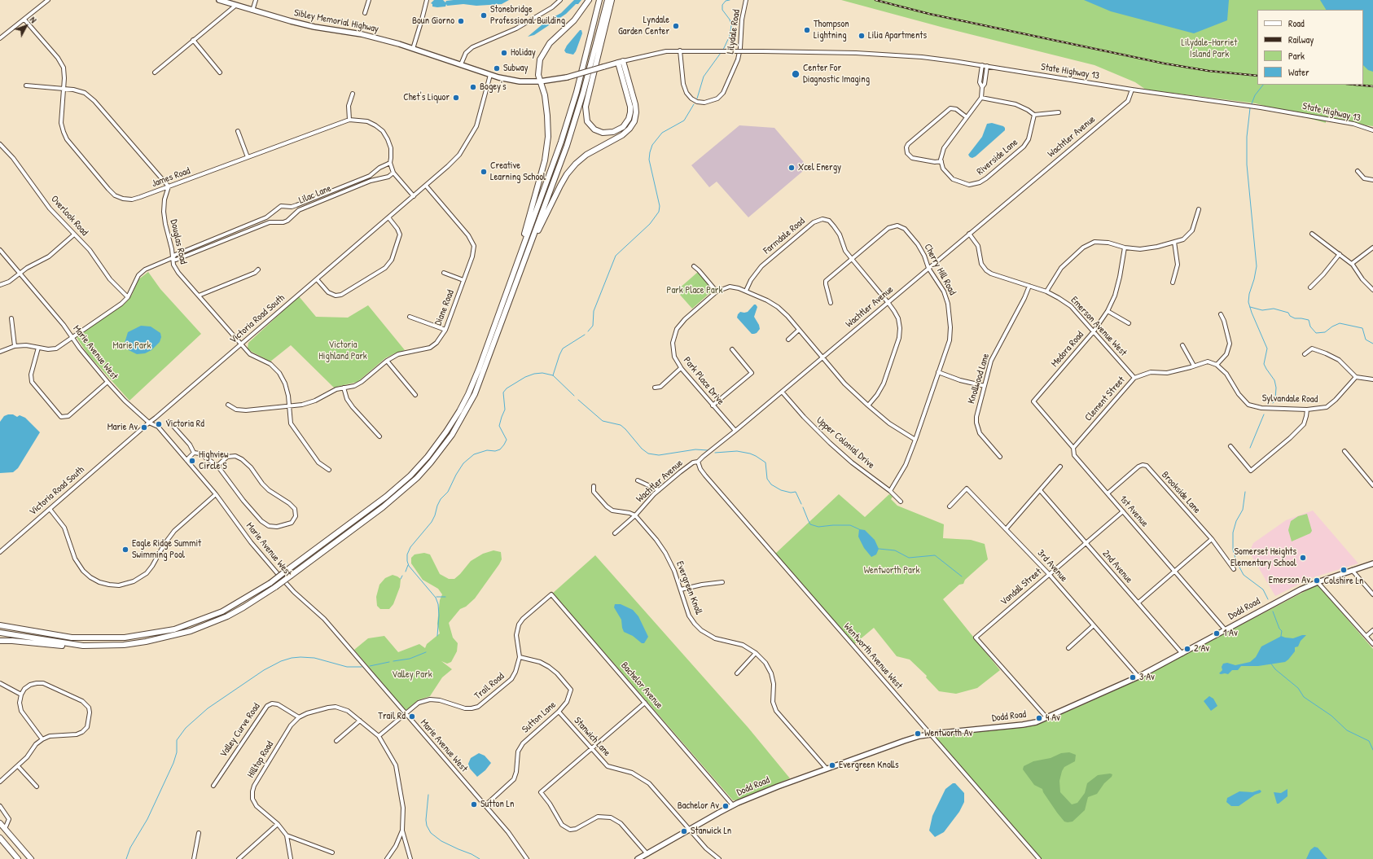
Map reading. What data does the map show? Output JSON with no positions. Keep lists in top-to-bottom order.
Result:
{
  "streets": {
    "main road": ["Sibley Memorial Highway", "Dodd Road"],
    "street": [
      "Lilydale Road",
      "State Highway 13",
      "Wachtler Avenue",
      "Riverside Lane",
      "James Road",
      "Lilac Lane",
      "Overlook Road",
      "Farmdale Road",
      "Douglas Road",
      "Cherry Hill Road",
      "Diane Road",
      "Victoria Road South",
      "Emerson Avenue West",
      "Medora Road",
      "Marie Avenue West",
      "Knollwood Lane",
      "Park Place Drive",
      "Clement Street",
      "Sylvandale Road",
      "Upper Colonial Drive",
      "Brookside Lane",
      "1st Avenue",
      "3rd Avenue",
      "2nd Avenue",
      "Vandall Street",
      "Evergreen Knoll",
      "Wentworth Avenue West",
      "Bachelor Avenue",
      "Trail Road",
      "Sutton Lane",
      "Valley Curve Road",
      "Stanwich Lane",
      "Hilltop Road"
    ]
  },
  "crossings": [
    ["Sibley Memorial Highway", "State Highway 13"],
    ["Sibley Memorial Highway", "Victoria Road South"],
    ["Lilydale Road", "State Highway 13"],
    ["State Highway 13", "Wachtler Avenue"],
    ["Wachtler Avenue", "Farmdale Road"],
    ["Wachtler Avenue", "Cherry Hill Road"],
    ["Wachtler Avenue", "Park Place Drive"],
    ["Wachtler Avenue", "Upper Colonial Drive"],
    ["Wachtler Avenue", "Evergreen Knoll"],
    ["Wachtler Avenue", "Wentworth Avenue West"],
    ["James Road", "Douglas Road"],
    ["Lilac Lane", "Overlook Road"],
    ["Lilac Lane", "Douglas Road"],
    ["Lilac Lane", "Marie Avenue West"],
    ["Farmdale Road", "Cherry Hill Road"],
    ["Farmdale Road", "Park Place Drive"],
    ["Douglas Road", "Diane Road"],
    ["Douglas Road", "Victoria Road South"],
    ["Cherry Hill Road", "Park Place Drive"],
    ["Cherry Hill Road", "Upper Colonial Drive"],
    ["Diane Road", "Victoria Road South"],
    ["Victoria Road South", "Marie Avenue West"],
    ["Emerson Avenue West", "Medora Road"],
    ["Emerson Avenue West", "Knollwood Lane"],
    ["Emerson Avenue West", "Clement Street"],
    ["Medora Road", "1st Avenue"],
    ["Marie Avenue West", "Trail Road"],
    ["Marie Avenue West", "Sutton Lane"],
    ["Clement Street", "1st Avenue"],
    ["Brookside Lane", "1st Avenue"],
    ["1st Avenue", "Vandall Street"],
    ["1st Avenue", "Dodd Road"],
    ["3rd Avenue", "Vandall Street"],
    ["3rd Avenue", "Dodd Road"],
    ["2nd Avenue", "Vandall Street"],
    ["2nd Avenue", "Dodd Road"],
    ["Vandall Street", "Dodd Road"],
    ["Evergreen Knoll", "Dodd Road"],
    ["Dodd Road", "Wentworth Avenue West"],
    ["Dodd Road", "Bachelor Avenue"],
    ["Dodd Road", "Stanwich Lane"],
    ["Bachelor Avenue", "Trail Road"],
    ["Trail Road", "Sutton Lane"],
    ["Sutton Lane", "Stanwich Lane"],
    ["Valley Curve Road", "Hilltop Road"]
  ],
  "parks": [
    "Lilydale-Harriet Island Park",
    "Park Place Park",
    "Victoria Highland Park",
    "Marie Park",
    "Wentworth Park",
    "Valley Park"
  ],
  "places": [
    "Stonebridge Professional Building",
    "Boun Giorno",
    "Lyndale Garden Center",
    "Thompson Lightning",
    "Lilia Apartments",
    "Holiday",
    "Subway",
    "Center For Diagnostic Imaging",
    "Bogey's",
    "Chet's Liquor",
    "Xcel Energy",
    "Creative Learning School",
    "Victoria Rd",
    "Marie Av",
    "Highview Circle S",
    "Eagle Ridge Summit Swimming Pool",
    "Somerset Heights Elementary School",
    "Colshire Ln",
    "Emerson Av",
    "1 Av",
    "2 Av",
    "3 Av",
    "Trail Rd",
    "4 Av",
    "Wentworth Av",
    "Evergreen Knolls",
    "Sutton Ln",
    "Bachelor Av",
    "Stanwick Ln"
  ],
  "legend": [
    "Road",
    "Railway",
    "Park",
    "Water"
  ],
  "north": "top right"
}
